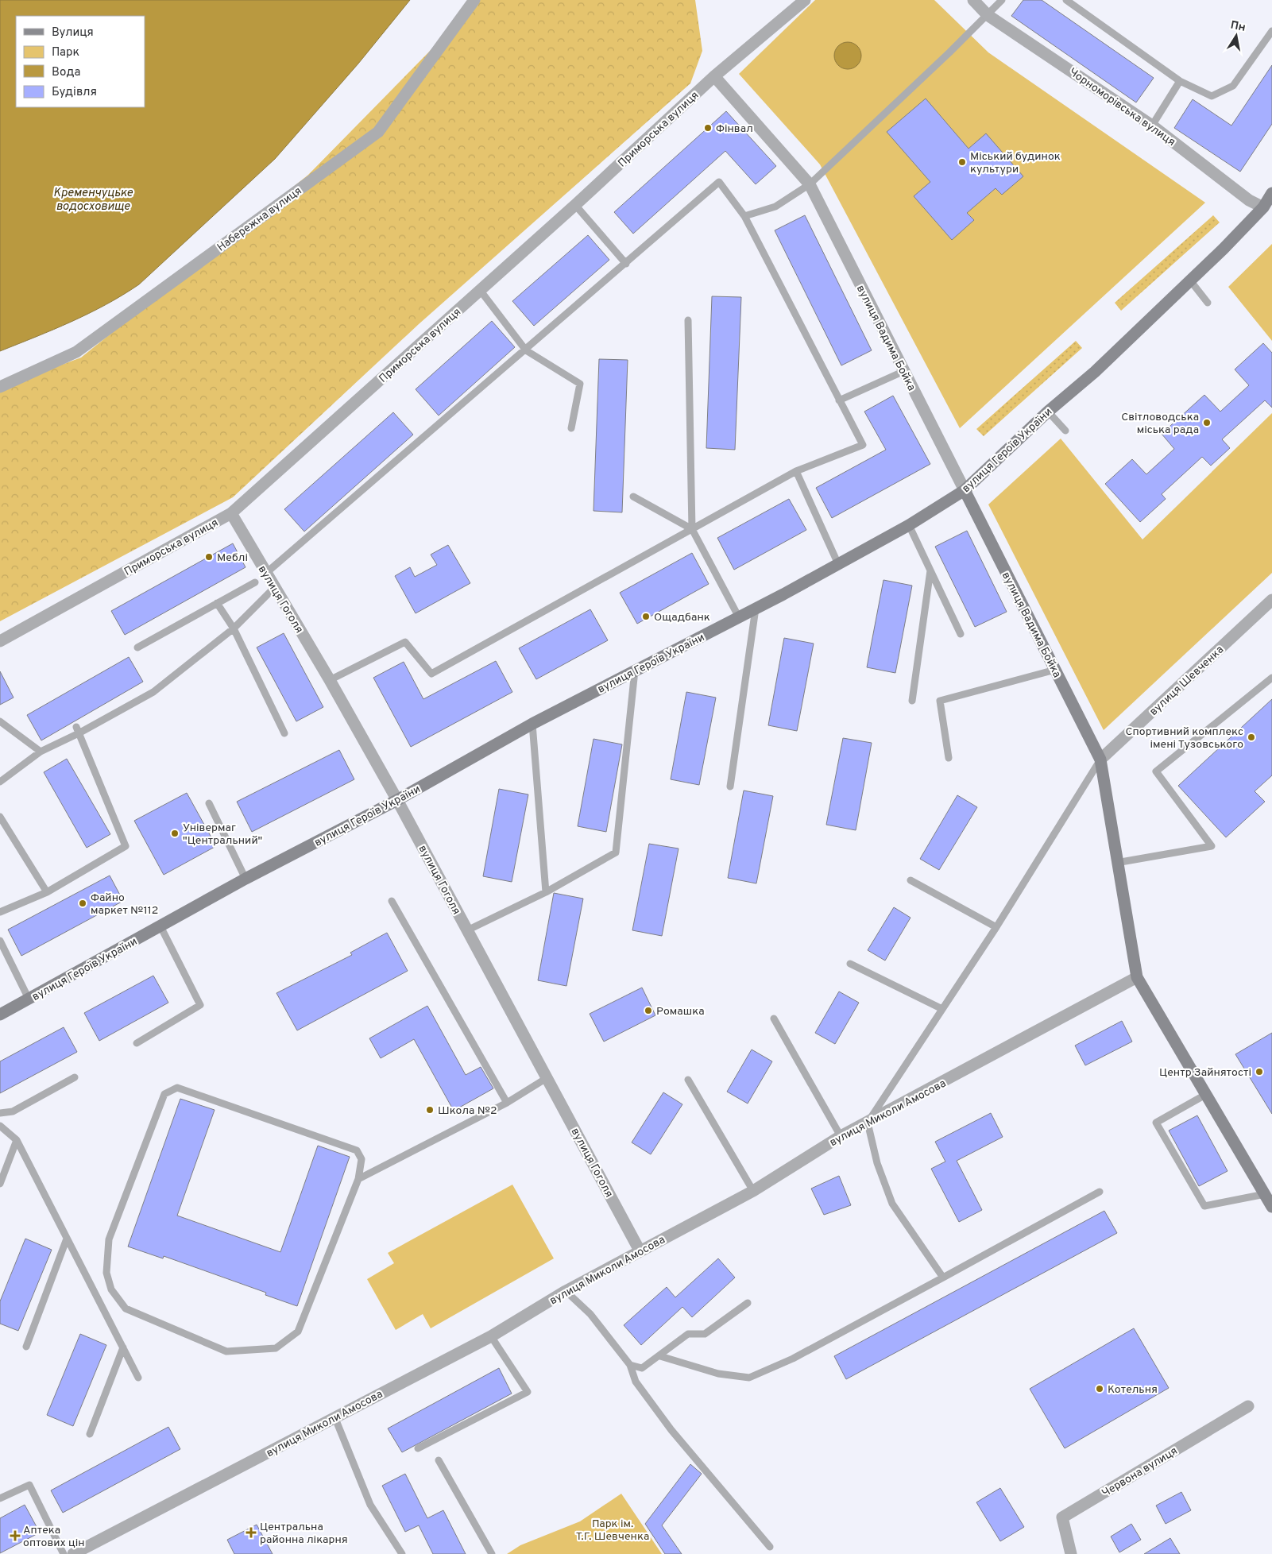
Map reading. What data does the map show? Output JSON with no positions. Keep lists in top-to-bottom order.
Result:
{
  "streets": {
    "main road": ["вулиця Вадима Бойка", "вулиця Героїв України"],
    "street": [
      "Чорноморівська вулиця",
      "Приморська вулиця",
      "Набережна вулиця",
      "вулиця Гоголя",
      "вулиця Шевченка",
      "вулиця Миколи Амосова",
      "Червона вулиця"
    ]
  },
  "crossings": [
    ["Чорноморівська вулиця", "вулиця Героїв України"],
    ["Приморська вулиця", "вулиця Вадима Бойка"],
    ["Приморська вулиця", "вулиця Гоголя"],
    ["вулиця Вадима Бойка", "вулиця Героїв України"],
    ["вулиця Вадима Бойка", "вулиця Шевченка"],
    ["вулиця Вадима Бойка", "вулиця Миколи Амосова"],
    ["вулиця Героїв України", "вулиця Гоголя"],
    ["вулиця Гоголя", "вулиця Миколи Амосова"]
  ],
  "water": ["Кременчуцьке водосховище"],
  "parks": ["Парк ім. Т.Г. Шевченка"],
  "places": {
    "other": [
      "Фінвал",
      "Міський будинок культури",
      "Світловодська міська рада",
      "Меблі",
      "Ощадбанк",
      "Спортивний комплекс імені Тузовського",
      "Універмаг \"Центральний\"",
      "Файно маркет №112",
      "Ромашка",
      "Центр Зайнятості",
      "Школа №2",
      "Котельня"
    ],
    "health": ["Центральна районна лікарня", "Аптека оптових цін"]
  },
  "legend": [
    "Вулиця",
    "Парк",
    "Вода",
    "Будівля"
  ],
  "north": "top"
}
